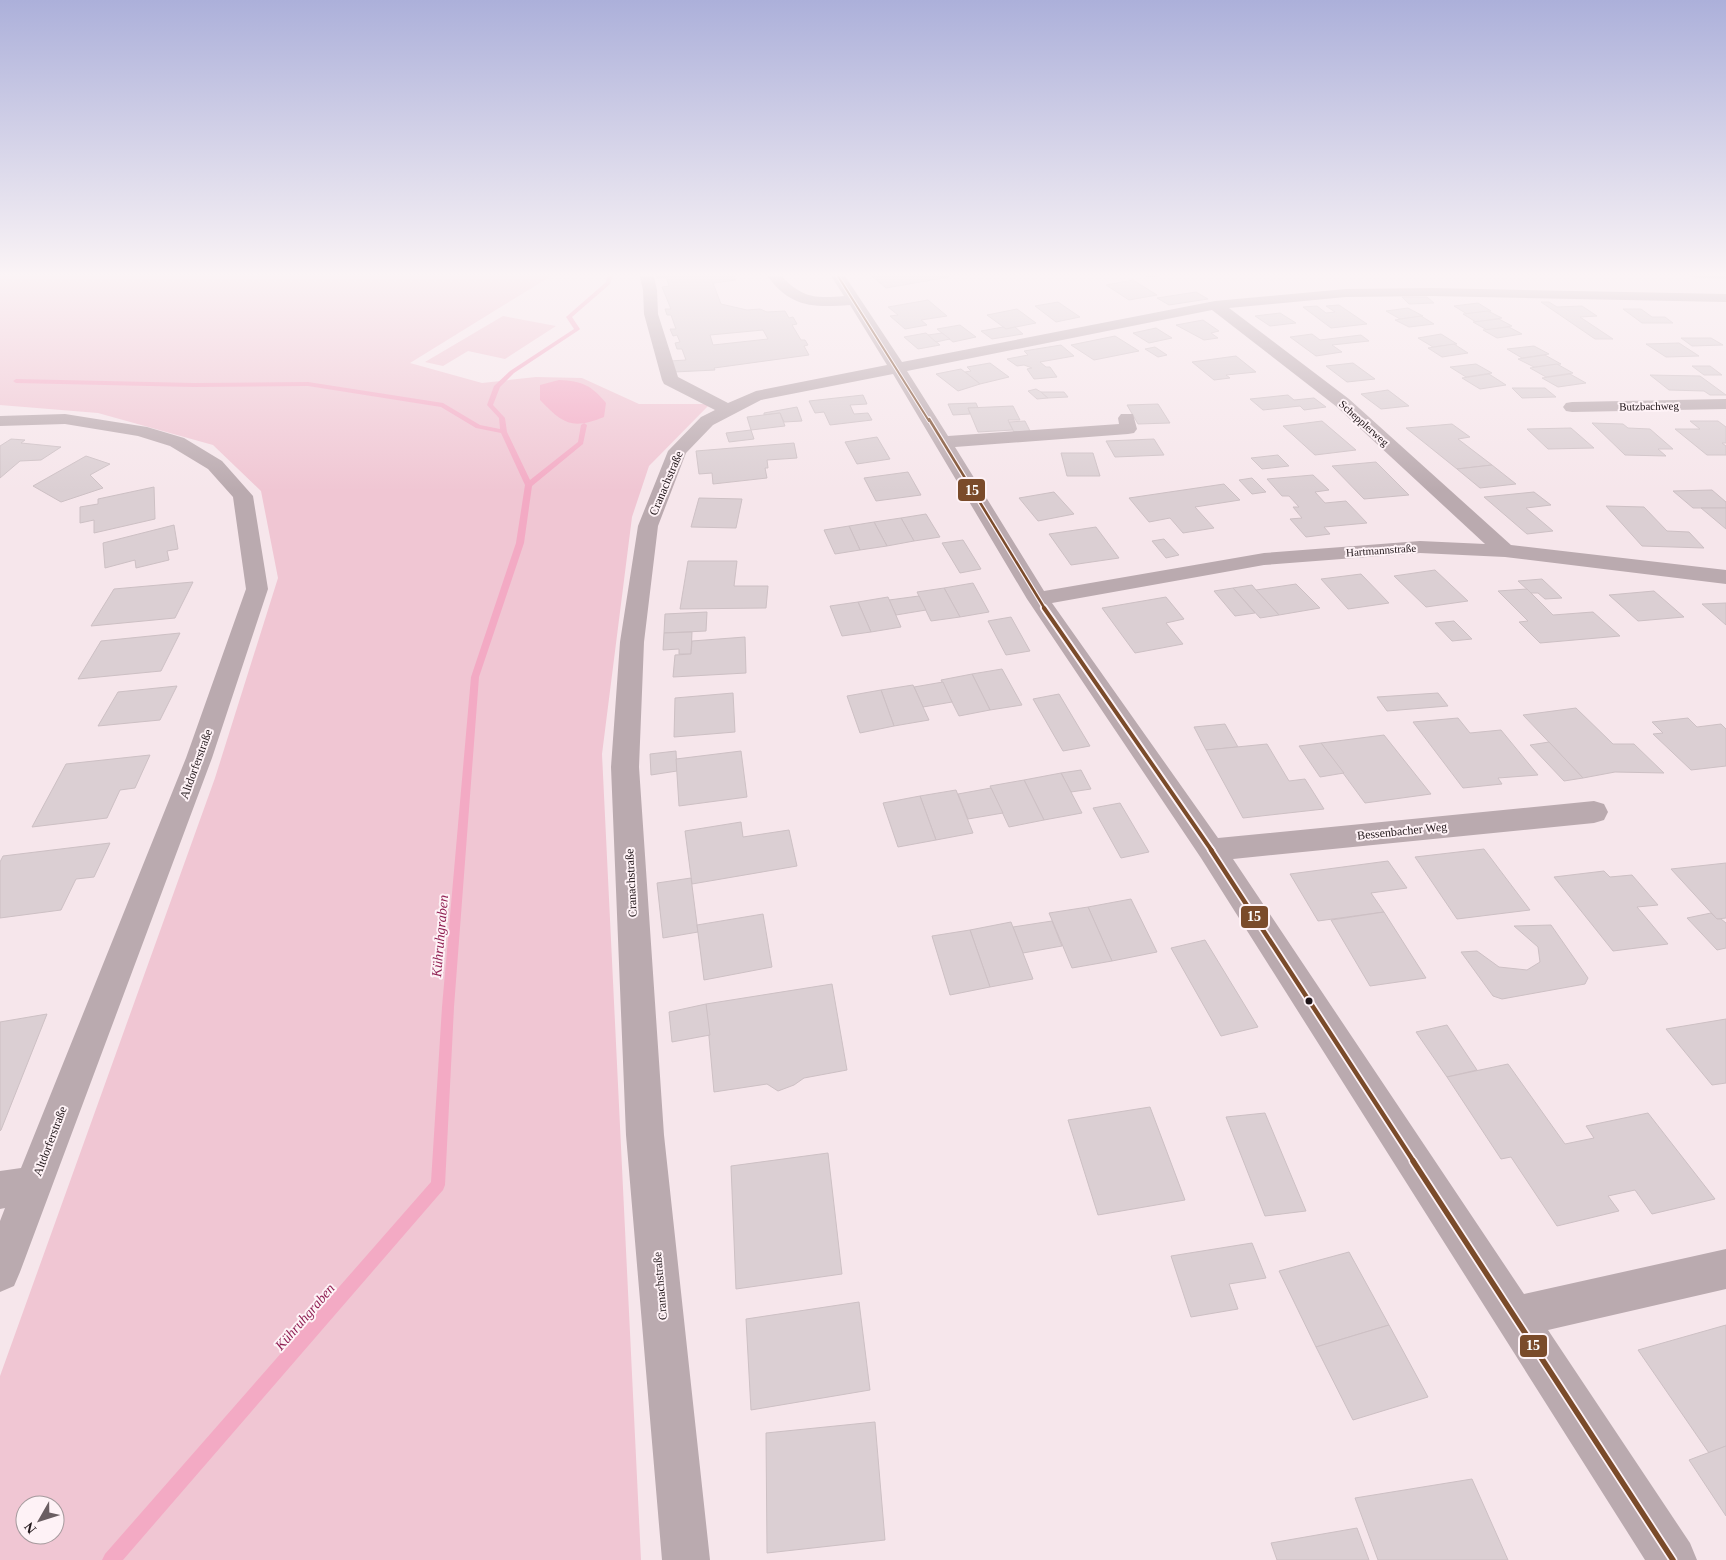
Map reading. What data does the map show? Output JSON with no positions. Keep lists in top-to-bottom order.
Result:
{
  "streets": {
    "street": [
      "Butzbachweg",
      "Schepplerweg",
      "Cranachstraße",
      "Hartmannstraße",
      "Altdorferstraße",
      "Bessenbacher Weg"
    ]
  },
  "crossings": [
    ["Schepplerweg", "Hartmannstraße"]
  ],
  "water": ["Kühruhgraben"],
  "lines": ["transit line 15"],
  "north": "bottom left"
}
